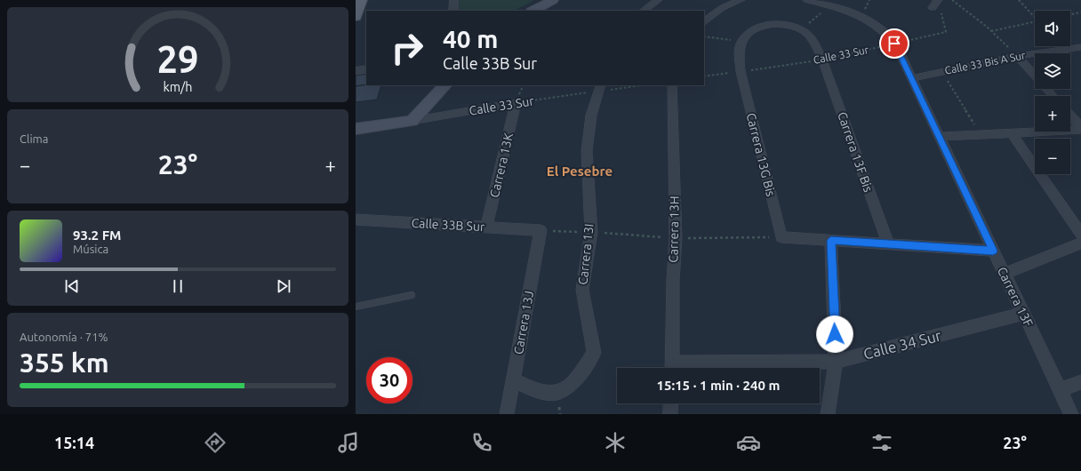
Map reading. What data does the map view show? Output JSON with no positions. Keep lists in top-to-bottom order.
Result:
{
  "streets": {
    "street": [
      "Calle 33 Sur",
      "Calle 33 Bis A Sur",
      "Carrera 13F Bis",
      "Carrera 13G Bis",
      "Carrera 13K",
      "Calle 33B Sur",
      "Carrera 13H",
      "Carrera 13I",
      "Carrera 13F",
      "Carrera 13J",
      "Calle 34 Sur"
    ]
  },
  "crossings": [
    ["Calle 33 Sur", "Carrera 13F Bis"],
    ["Calle 33 Sur", "Carrera 13G Bis"],
    ["Calle 33 Sur", "Carrera 13K"],
    ["Calle 33 Sur", "Carrera 13I"],
    ["Calle 33 Sur", "Carrera 13F"],
    ["Calle 33 Bis A Sur", "Carrera 13F"],
    ["Carrera 13K", "Calle 33B Sur"],
    ["Calle 33B Sur", "Carrera 13J"],
    ["Carrera 13H", "Calle 34 Sur"],
    ["Carrera 13I", "Carrera 13J"],
    ["Carrera 13F", "Calle 34 Sur"]
  ],
  "districts": ["El Pesebre"],
  "page": {
    "map_buttons": ["+", "−"],
    "turn": ["40 m", "Calle 33B Sur"],
    "tile": [
      "Clima",
      ["Autonomía · 71%", "355 km"]
    ],
    "heat": ["−", "23°", "+"],
    "song": ["93.2 FM", "Música"],
    "limit": "30",
    "trip": "15:15 · 1 min · 240 m",
    "tabs": ["15:14", "23°"],
    "gauge": ["29", "km/h"]
  }
}
